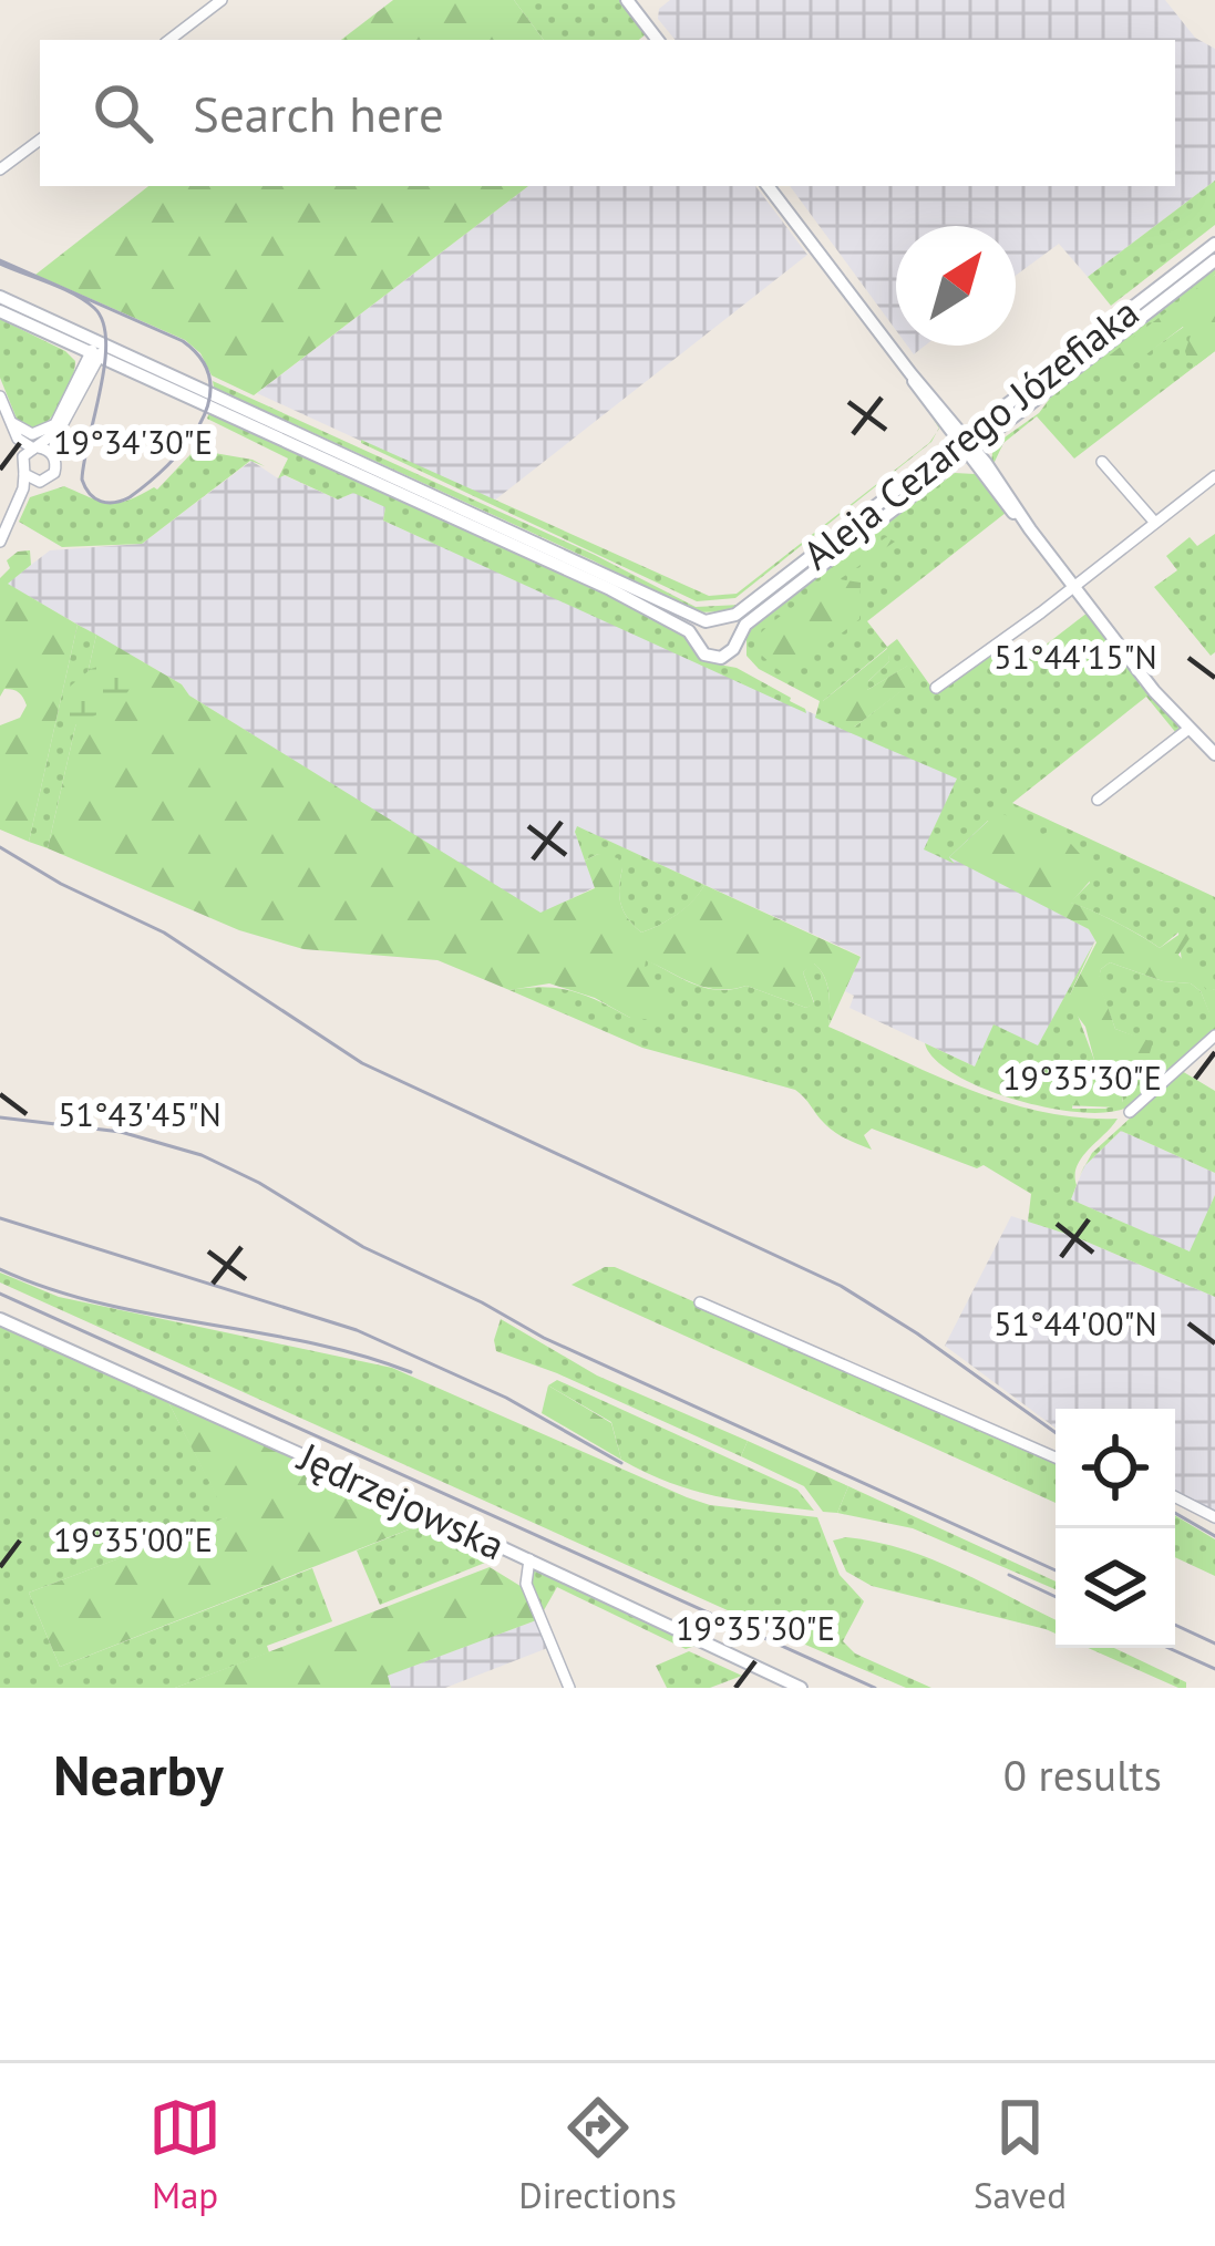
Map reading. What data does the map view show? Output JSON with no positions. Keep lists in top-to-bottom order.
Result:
{
  "streets": {
    "street": ["Aleja Cezarego Józefiaka", "Jędrzejowska"]
  },
  "north": "top right",
  "page": {
    "search": "Search here",
    "heading": ["Nearby", "0 results"],
    "nav": ["Map", "Directions", "Saved"]
  },
  "coordinates": [
    "19°34'30\"E",
    "51°44'15\"N",
    "19°35'30\"E",
    "51°43'45\"N",
    "51°44'00\"N",
    "19°35'00\"E"
  ]
}
